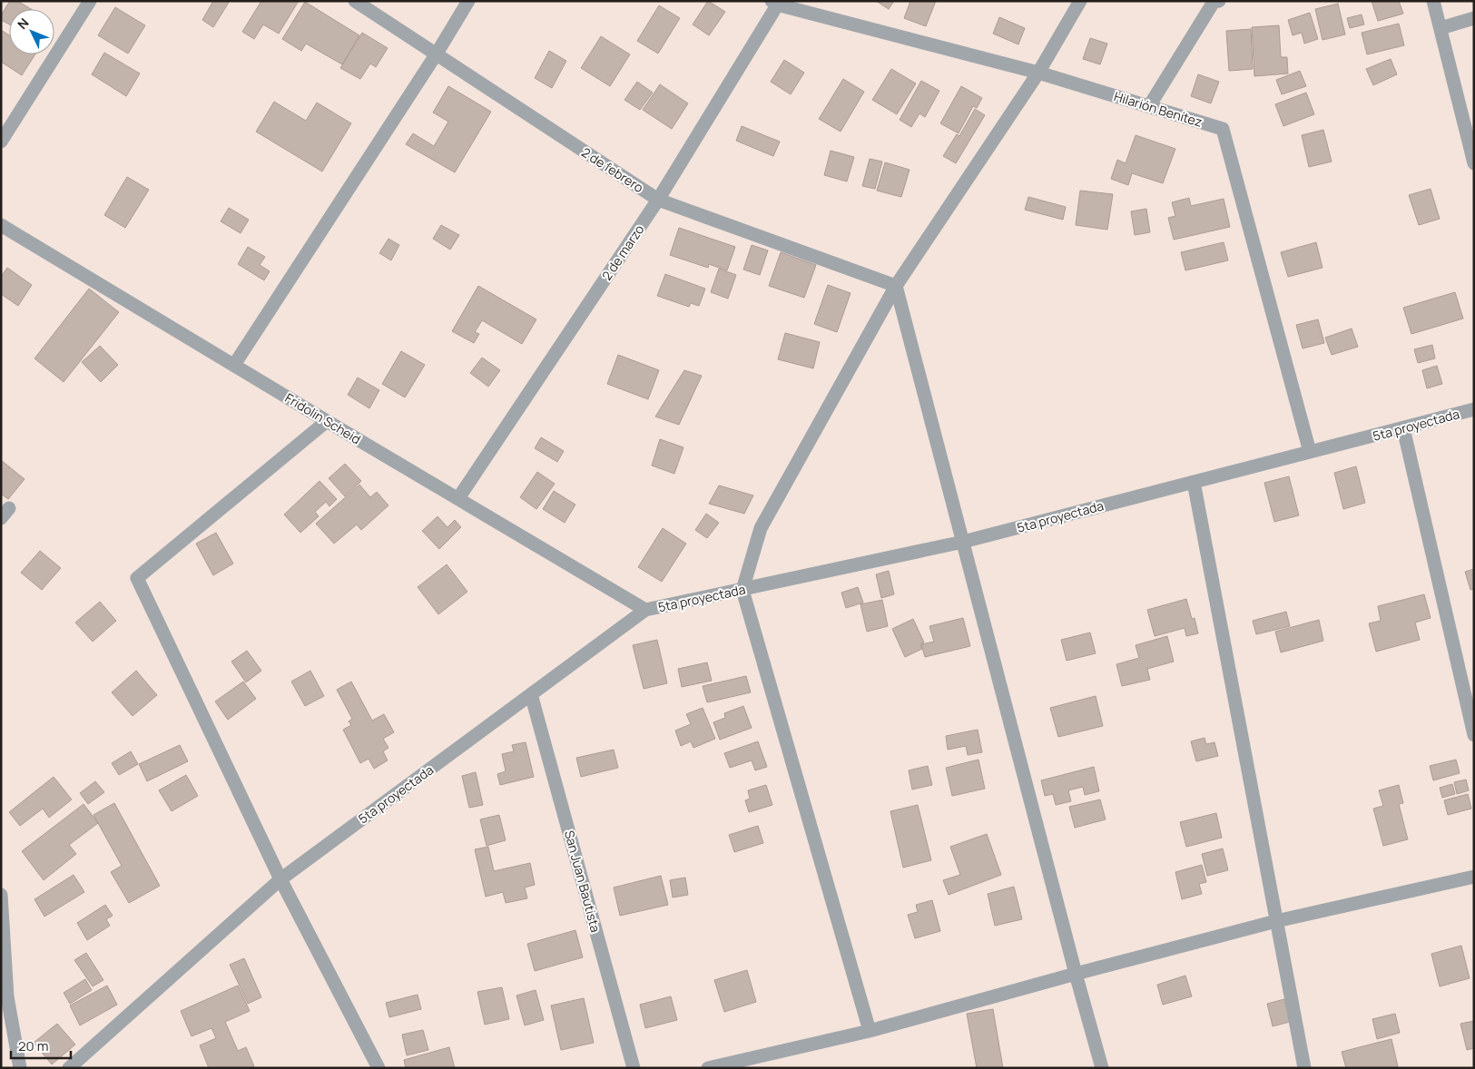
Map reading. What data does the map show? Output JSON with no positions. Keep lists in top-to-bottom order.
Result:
{
  "streets": {
    "street": [
      "Hilarión Benítez",
      "2 de febrero",
      "2 de marzo",
      "Fridolin Scheid",
      "5ta proyectada",
      "San Juan Bautista"
    ]
  },
  "crossings": [
    ["Hilarión Benítez", "2 de marzo"],
    ["Hilarión Benítez", "5ta proyectada"],
    ["2 de febrero", "2 de marzo"],
    ["2 de marzo", "Fridolin Scheid"],
    ["Fridolin Scheid", "5ta proyectada"],
    ["5ta proyectada", "San Juan Bautista"]
  ],
  "scale_bar": "20 m",
  "north": "top left"
}
